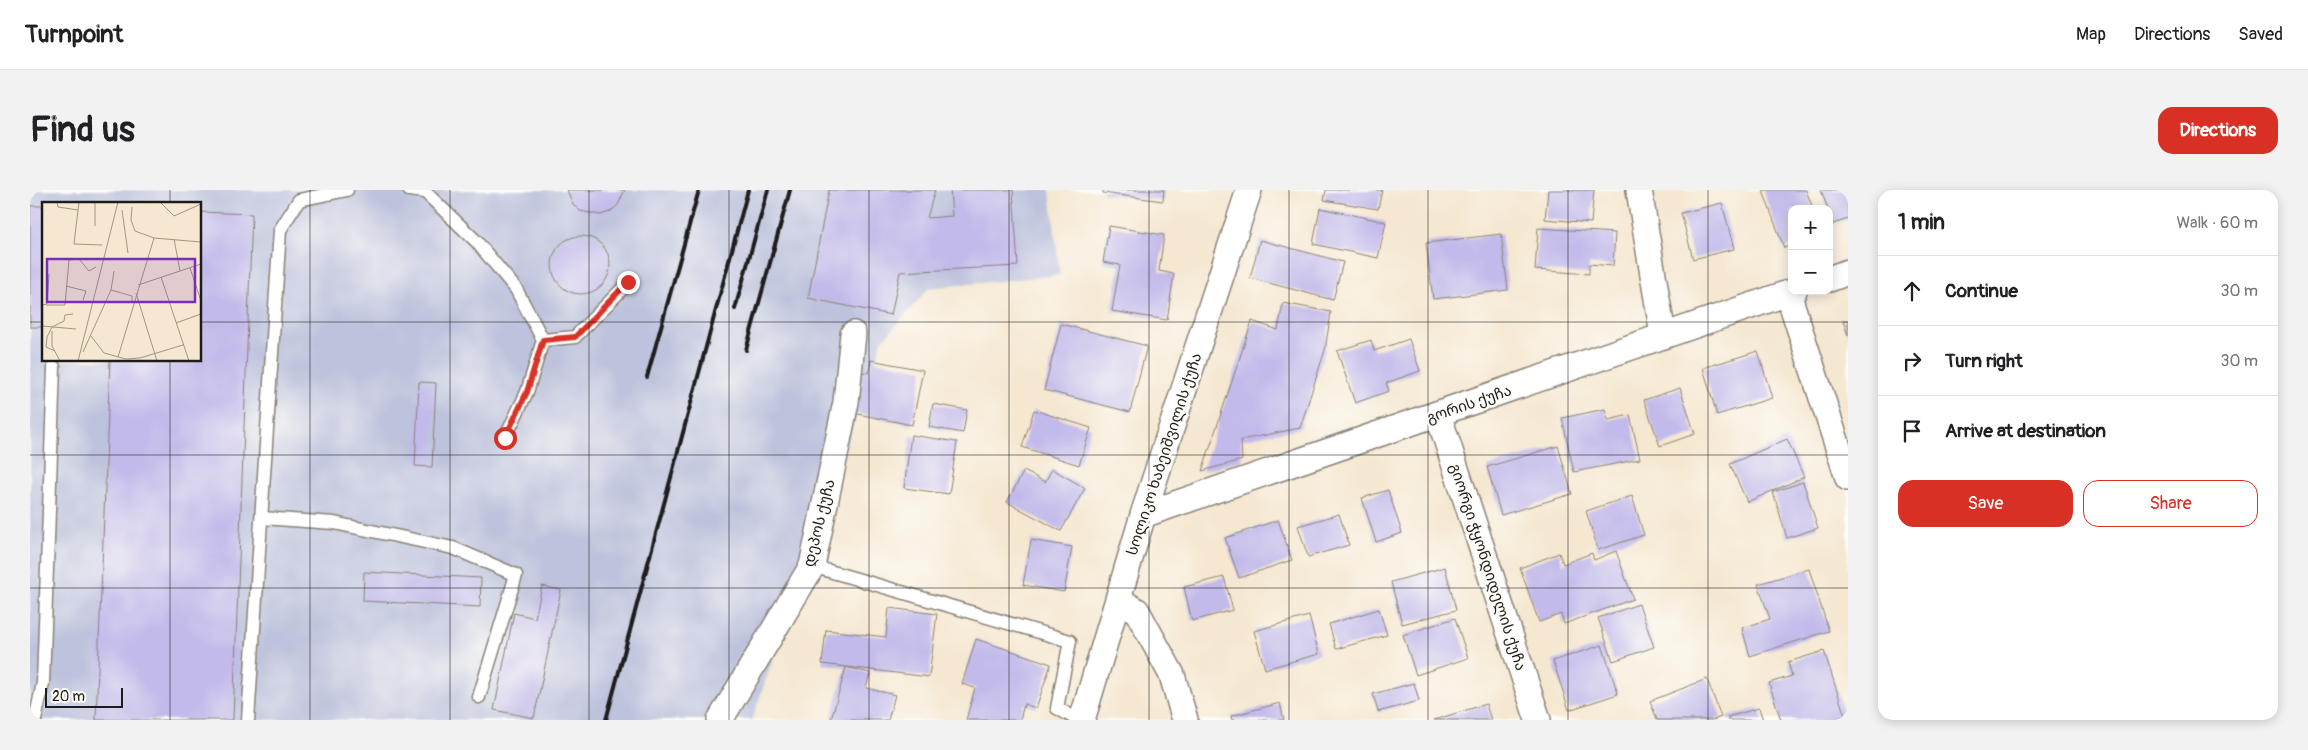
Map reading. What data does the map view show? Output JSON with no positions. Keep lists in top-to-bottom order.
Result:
{
  "streets": {
    "street": [
      "გორის ქუჩა",
      "სოლიკო ხაბეიშვილის ქუჩა",
      "დეპოს ქუჩა",
      "გიორგი ჭყონდიდელის ქუჩა"
    ]
  },
  "crossings": [
    ["გორის ქუჩა", "სოლიკო ხაბეიშვილის ქუჩა"],
    ["გორის ქუჩა", "გიორგი ჭყონდიდელის ქუჩა"]
  ],
  "scale_bar": "20 m",
  "page": {
    "header": "Turnpoint",
    "nav": ["Map", "Directions", "Saved"],
    "buttons": [
      "Directions",
      ["Save", "Share"]
    ],
    "title": "Find us",
    "heading": ["1 min", "Walk · 60 m"],
    "map_buttons": ["+", "−"],
    "list": [
      ["Continue", "30 m"],
      ["Turn right", "30 m"],
      "Arrive at destination"
    ],
    "scale": "20 m"
  }
}
